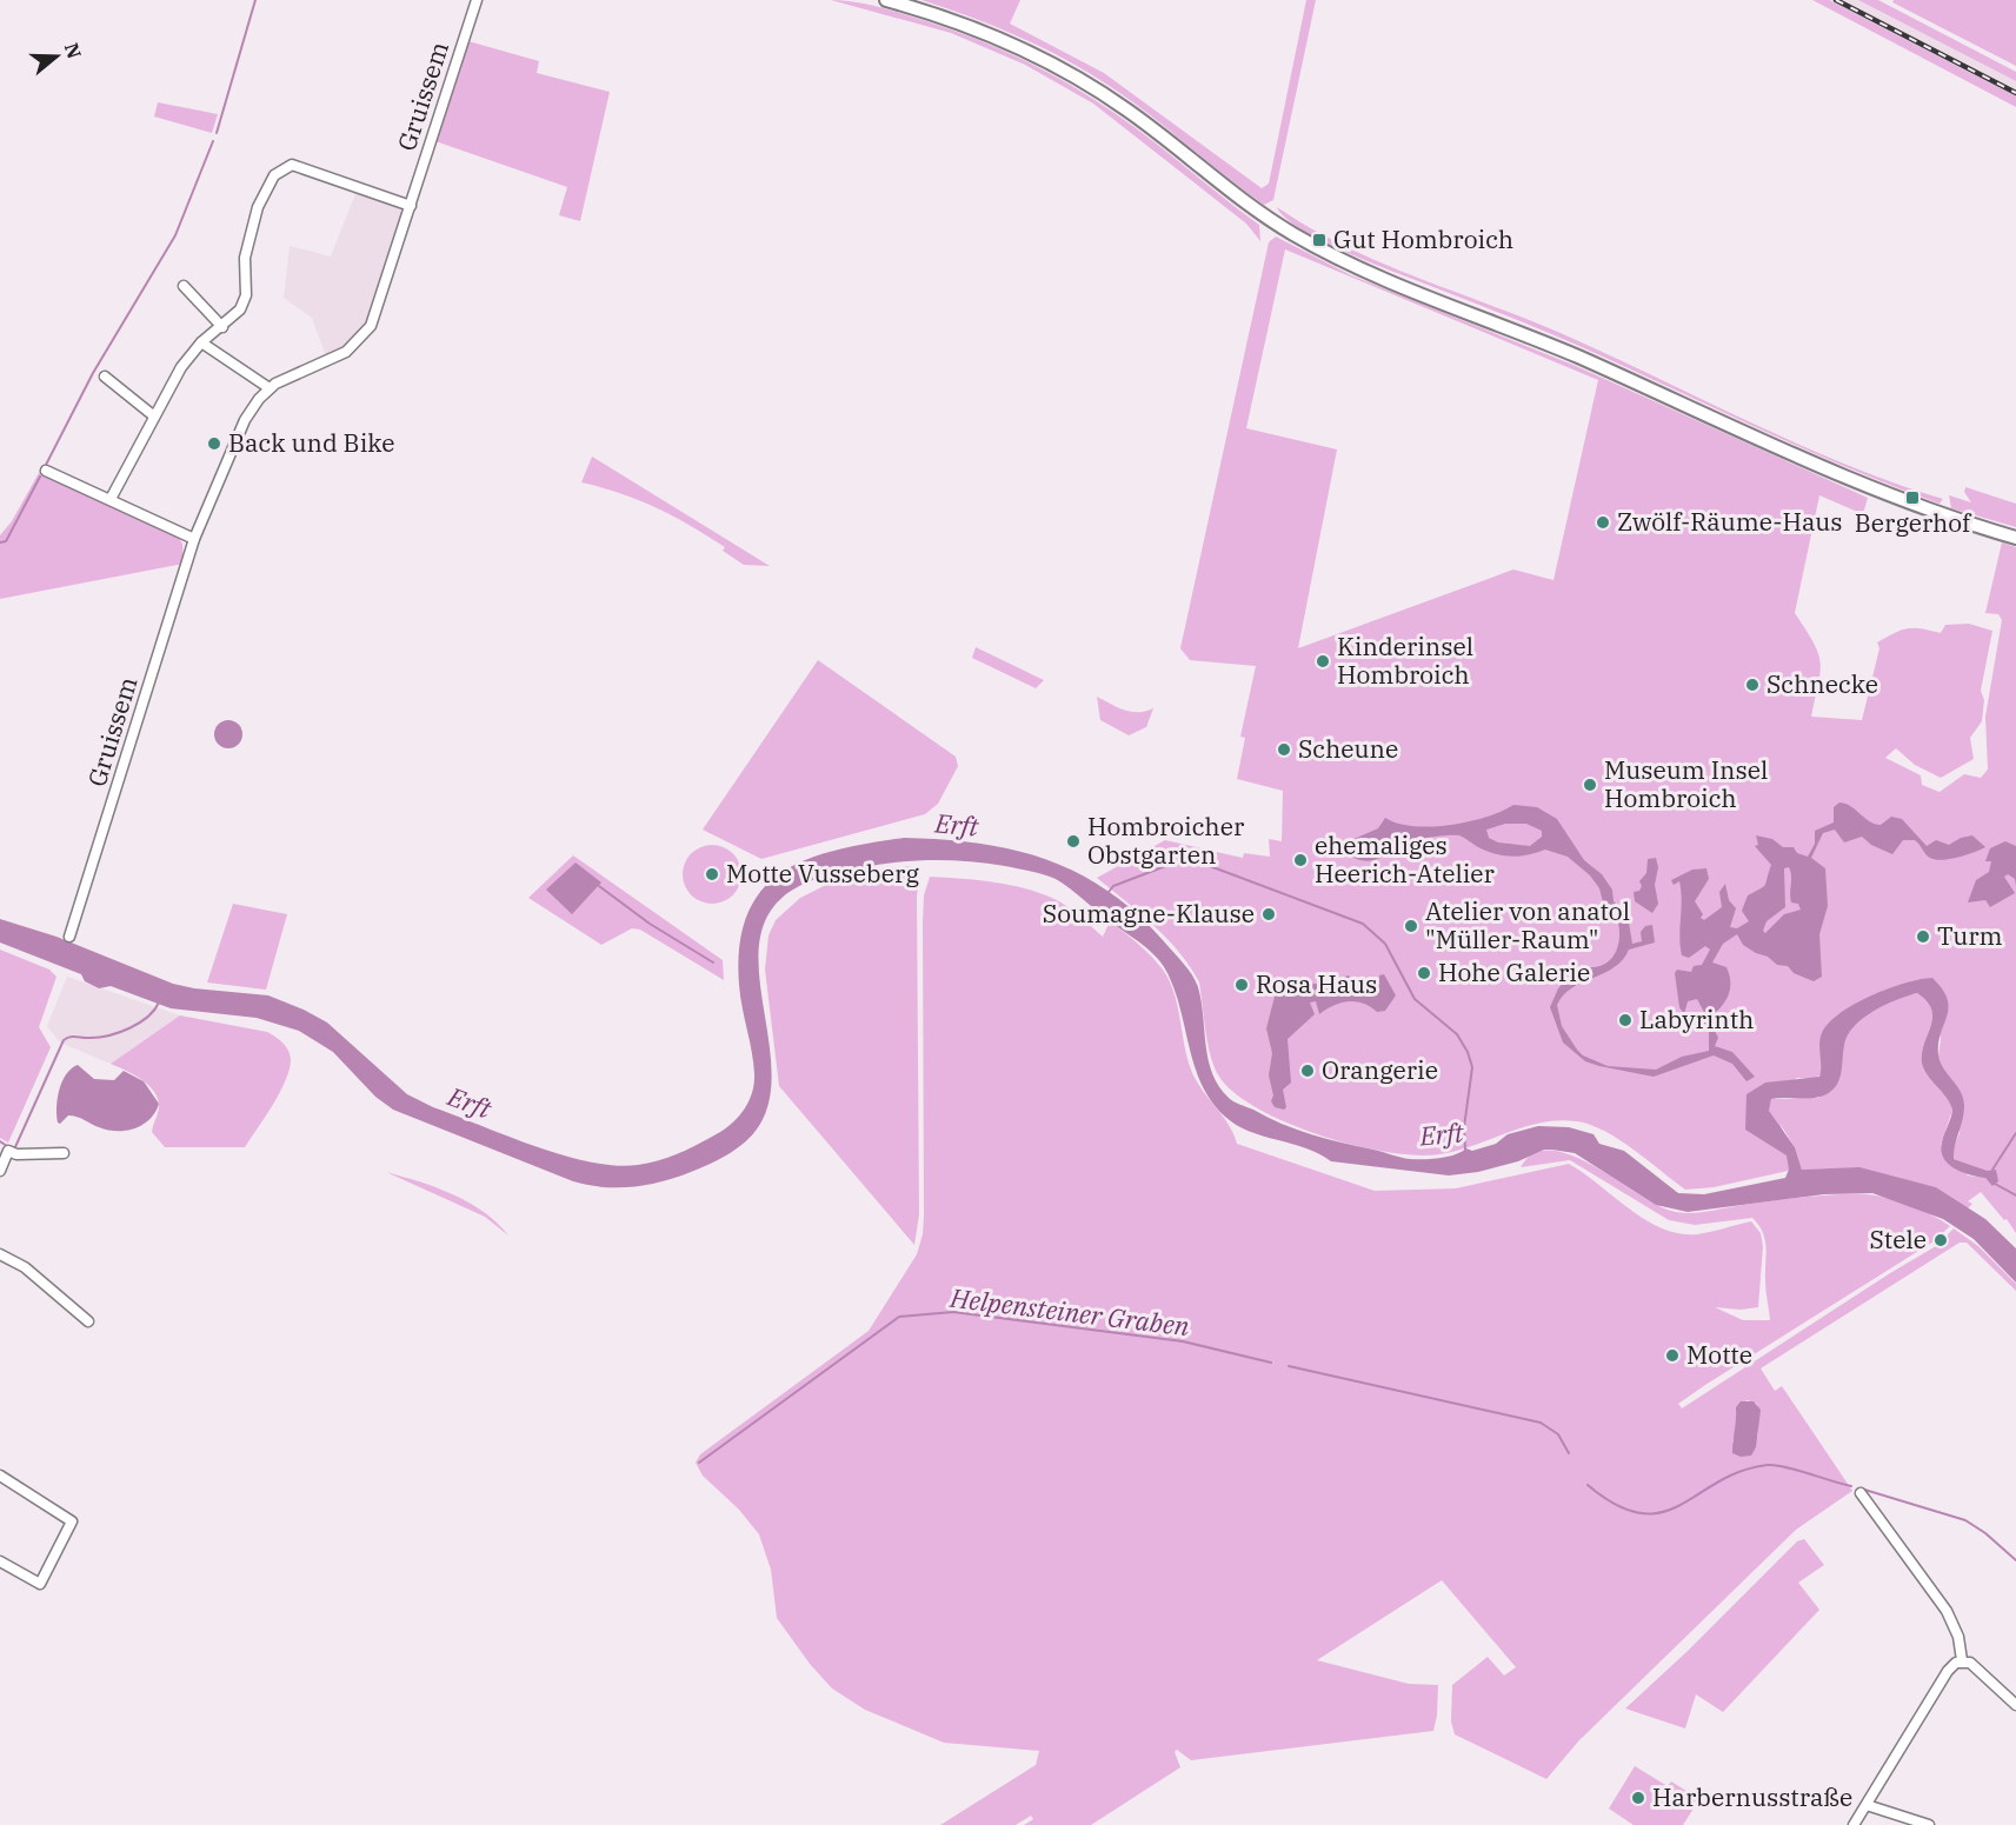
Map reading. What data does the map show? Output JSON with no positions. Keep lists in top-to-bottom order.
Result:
{
  "streets": {
    "street": ["Gruissem"]
  },
  "water": ["Erft", "Helpensteiner Graben"],
  "places": {
    "transit": ["Gut Hombroich", "Bergerhof"],
    "other": [
      "Back und Bike",
      "Zwölf-Räume-Haus",
      "Kinderinsel Hombroich",
      "Schnecke",
      "Scheune",
      "Museum Insel Hombroich",
      "Hombroicher Obstgarten",
      "ehemaliges Heerich-Atelier",
      "Motte Vusseberg",
      "Soumagne-Klause",
      "Atelier von anatol \"Müller-Raum\"",
      "Turm",
      "Hohe Galerie",
      "Rosa Haus",
      "Labyrinth",
      "Orangerie",
      "Stele",
      "Motte",
      "Harbernusstraße"
    ]
  },
  "north": "right"
}
